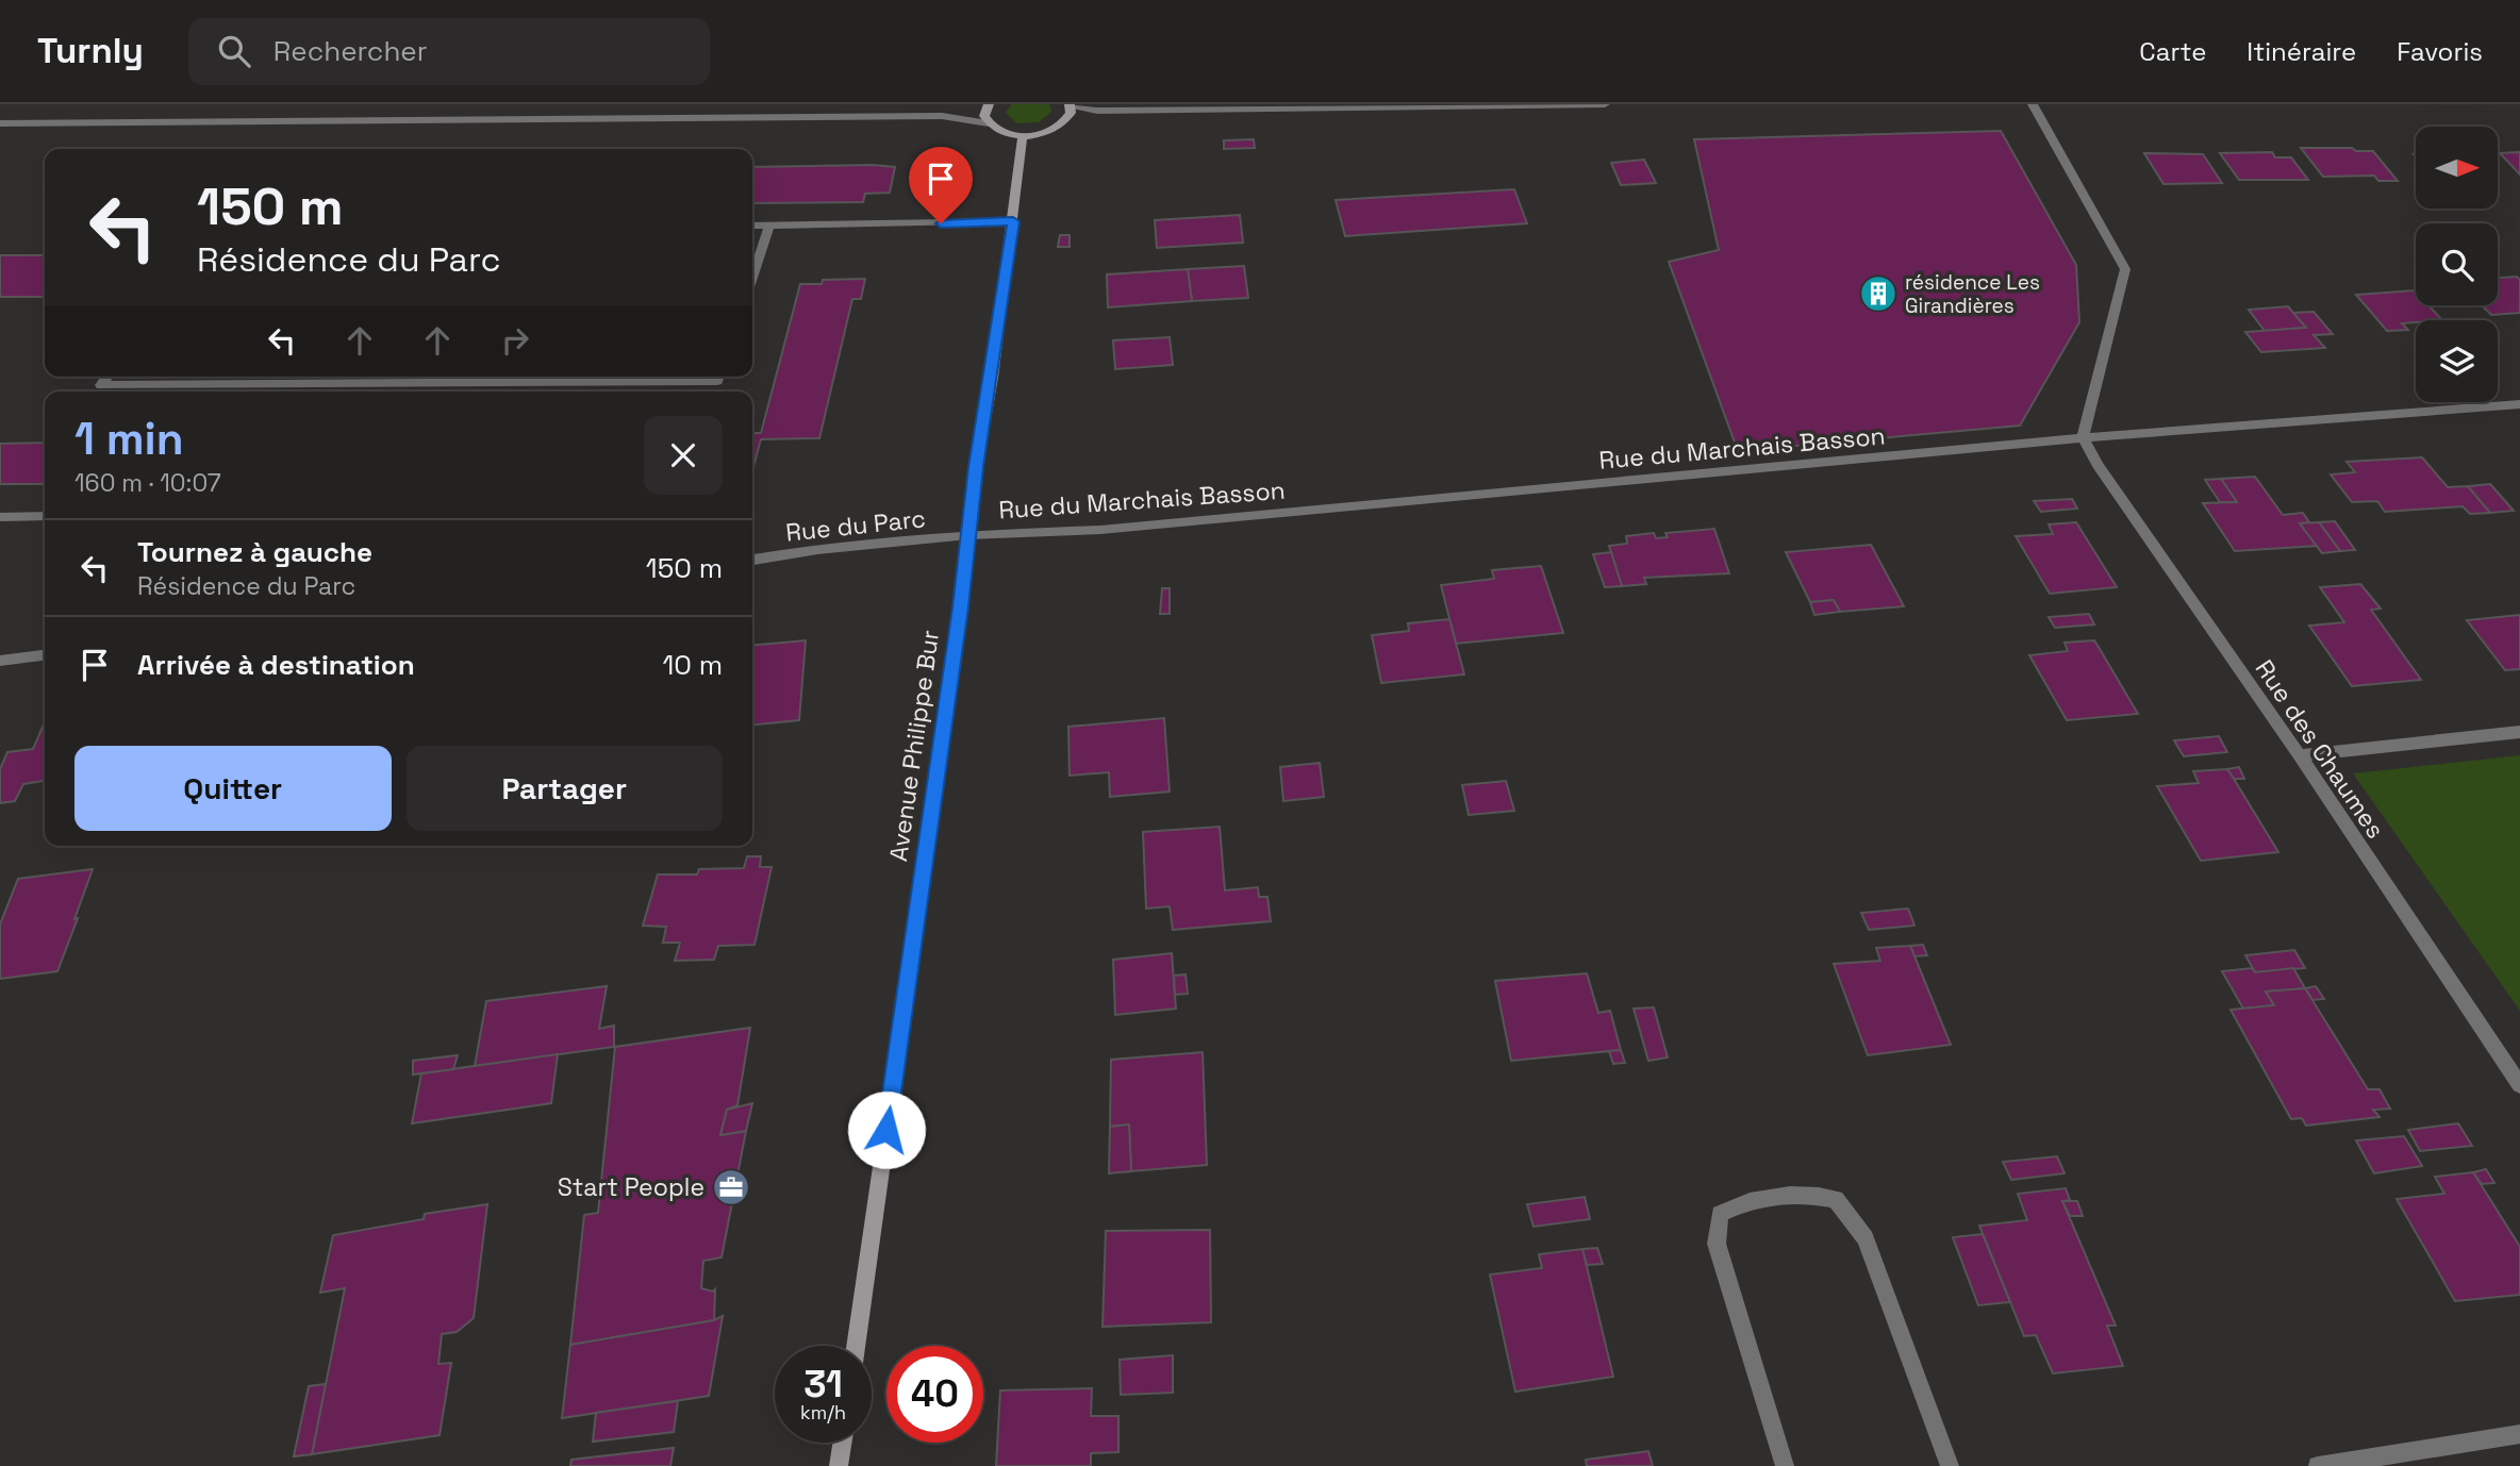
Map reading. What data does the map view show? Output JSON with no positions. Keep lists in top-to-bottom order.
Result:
{
  "streets": {
    "street": [
      "Rue du Marchais Basson",
      "Rue du Parc",
      "Avenue Philippe Bur",
      "Rue des Chaumes"
    ]
  },
  "crossings": [
    ["Rue du Marchais Basson", "Rue du Parc"],
    ["Rue du Marchais Basson", "Avenue Philippe Bur"],
    ["Rue du Marchais Basson", "Rue des Chaumes"],
    ["Rue du Parc", "Avenue Philippe Bur"]
  ],
  "places": {
    "building": ["résidence Les Girandières"],
    "office": ["Start People"]
  },
  "north": "right",
  "page": {
    "header": "Turnly",
    "search": "Rechercher",
    "nav": ["Carte", "Itinéraire", "Favoris"],
    "turn": ["150 m", "Résidence du Parc"],
    "heading": ["1 min", "160 m · 10:07"],
    "list": [
      {
        "name": "Tournez à gauche",
        "note": "Résidence du Parc",
        "value": "150 m"
      },
      {
        "name": "Arrivée à destination",
        "value": "10 m"
      }
    ],
    "buttons": ["Quitter", "Partager"],
    "speed": "31 km/h",
    "limit": "40"
  }
}
